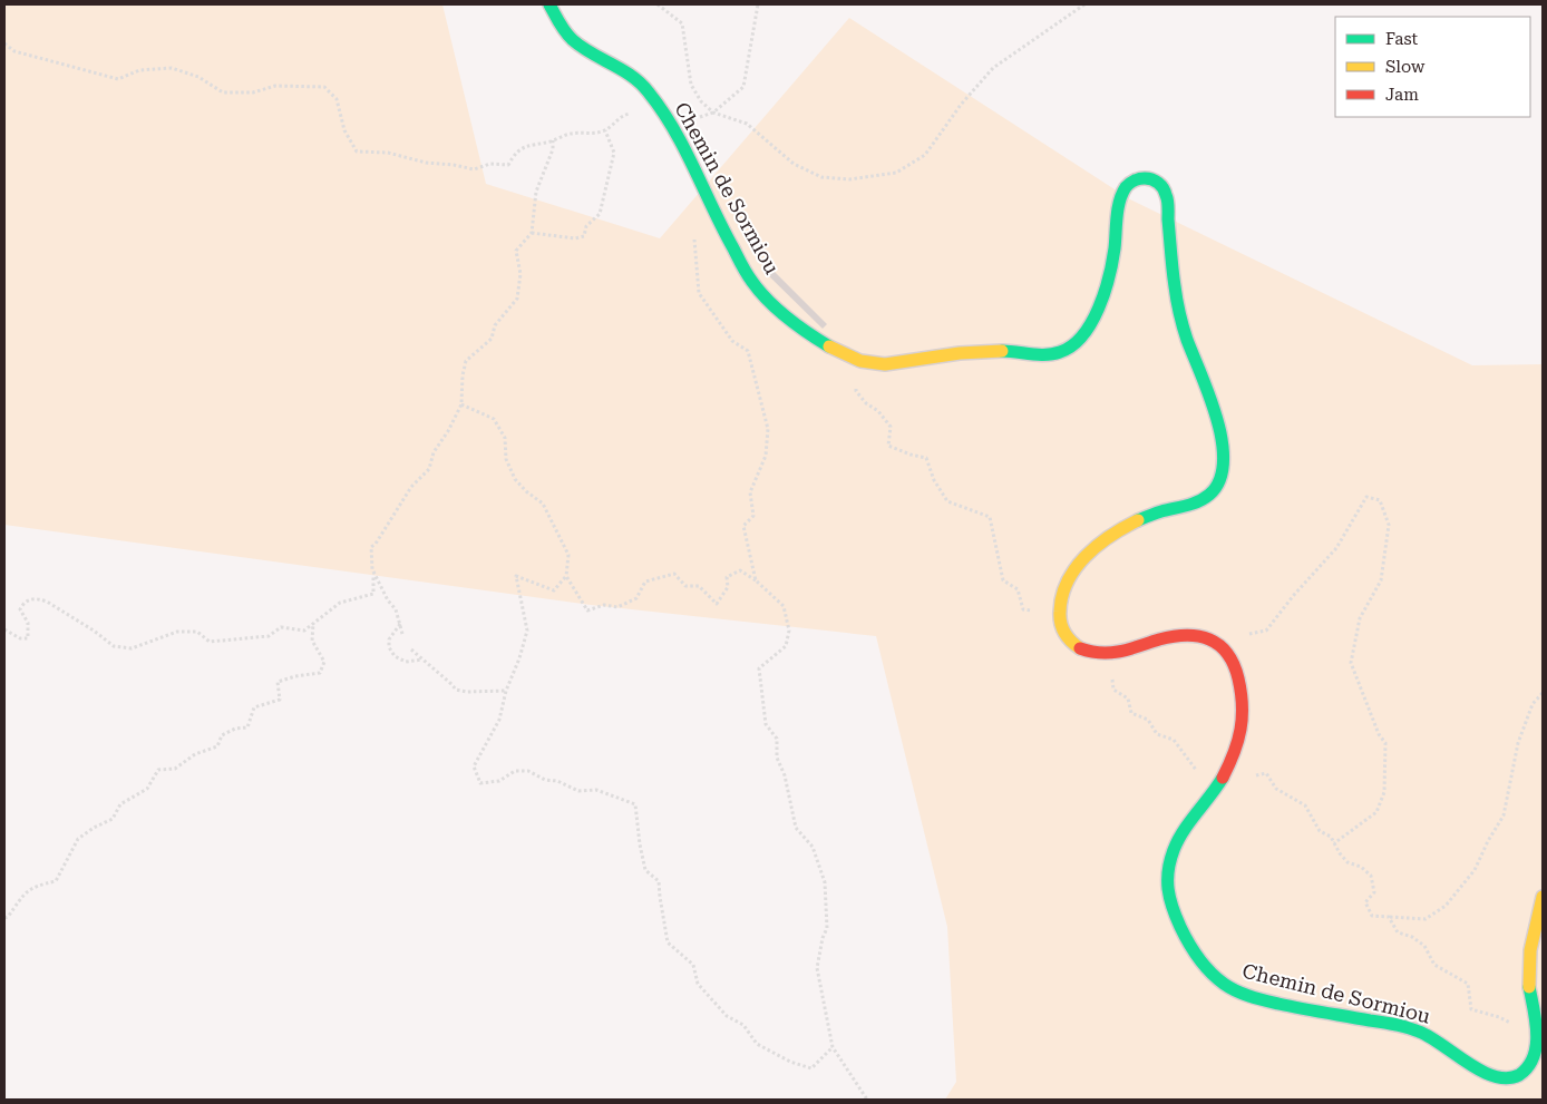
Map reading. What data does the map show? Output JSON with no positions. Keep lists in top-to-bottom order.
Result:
{
  "streets": {
    "street": ["Chemin de Sormiou"]
  },
  "legend": ["Fast", "Slow", "Jam"]
}
